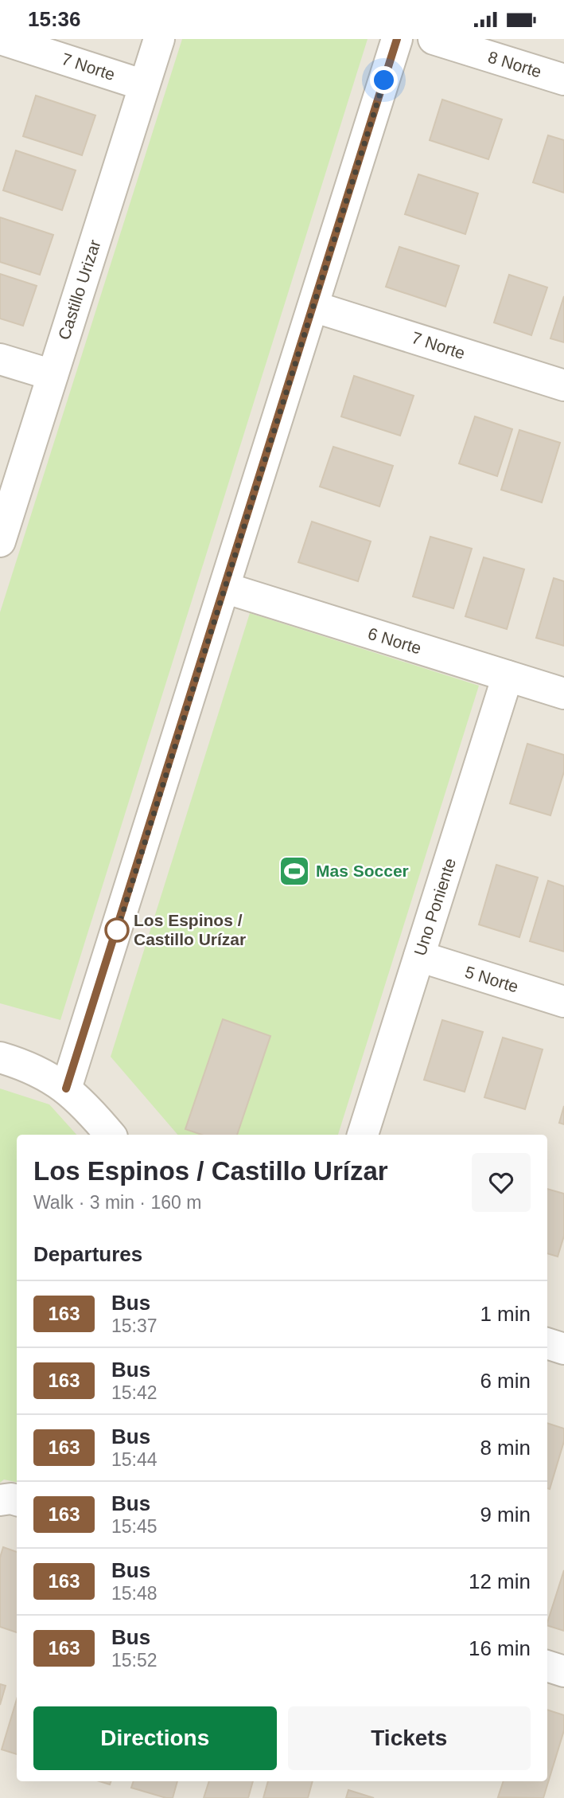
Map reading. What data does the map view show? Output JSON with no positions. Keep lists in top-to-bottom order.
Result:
{
  "streets": {
    "street": [
      "8 Norte",
      "7 Norte",
      "Castillo Urizar",
      "6 Norte",
      "Uno Poniente",
      "5 Norte"
    ]
  },
  "crossings": [
    ["7 Norte", "Castillo Urizar"],
    ["6 Norte", "Uno Poniente"],
    ["Uno Poniente", "5 Norte"]
  ],
  "places": {
    "sports": ["Mas Soccer"],
    "other": ["Los Espinos / Castillo Urízar"]
  },
  "lines": ["bus line 163"],
  "page": {
    "status": "15:36",
    "heading": [
      ["Los Espinos / Castillo Urízar", "Walk · 3 min · 160 m"],
      "Departures"
    ],
    "list": [
      {
        "mark": "163",
        "name": "Bus",
        "note": "15:37",
        "value": "1 min"
      },
      {
        "mark": "163",
        "name": "Bus",
        "note": "15:42",
        "value": "6 min"
      },
      {
        "mark": "163",
        "name": "Bus",
        "note": "15:44",
        "value": "8 min"
      },
      {
        "mark": "163",
        "name": "Bus",
        "note": "15:45",
        "value": "9 min"
      },
      {
        "mark": "163",
        "name": "Bus",
        "note": "15:48",
        "value": "12 min"
      },
      {
        "mark": "163",
        "name": "Bus",
        "note": "15:52",
        "value": "16 min"
      }
    ],
    "buttons": ["Directions", "Tickets"]
  }
}
